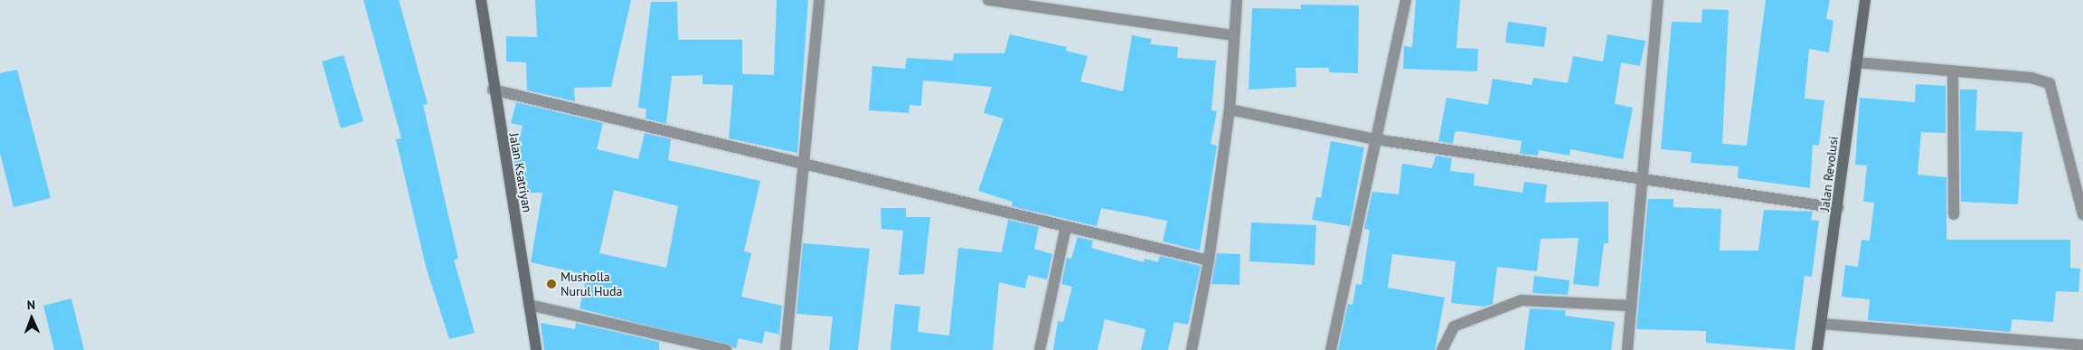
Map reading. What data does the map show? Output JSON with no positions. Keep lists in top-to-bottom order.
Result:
{
  "streets": {
    "street": ["Jalan Ksatriyan", "Jalan Revolusi"]
  },
  "places": ["Musholla Nurul Huda"],
  "north": "top"
}
